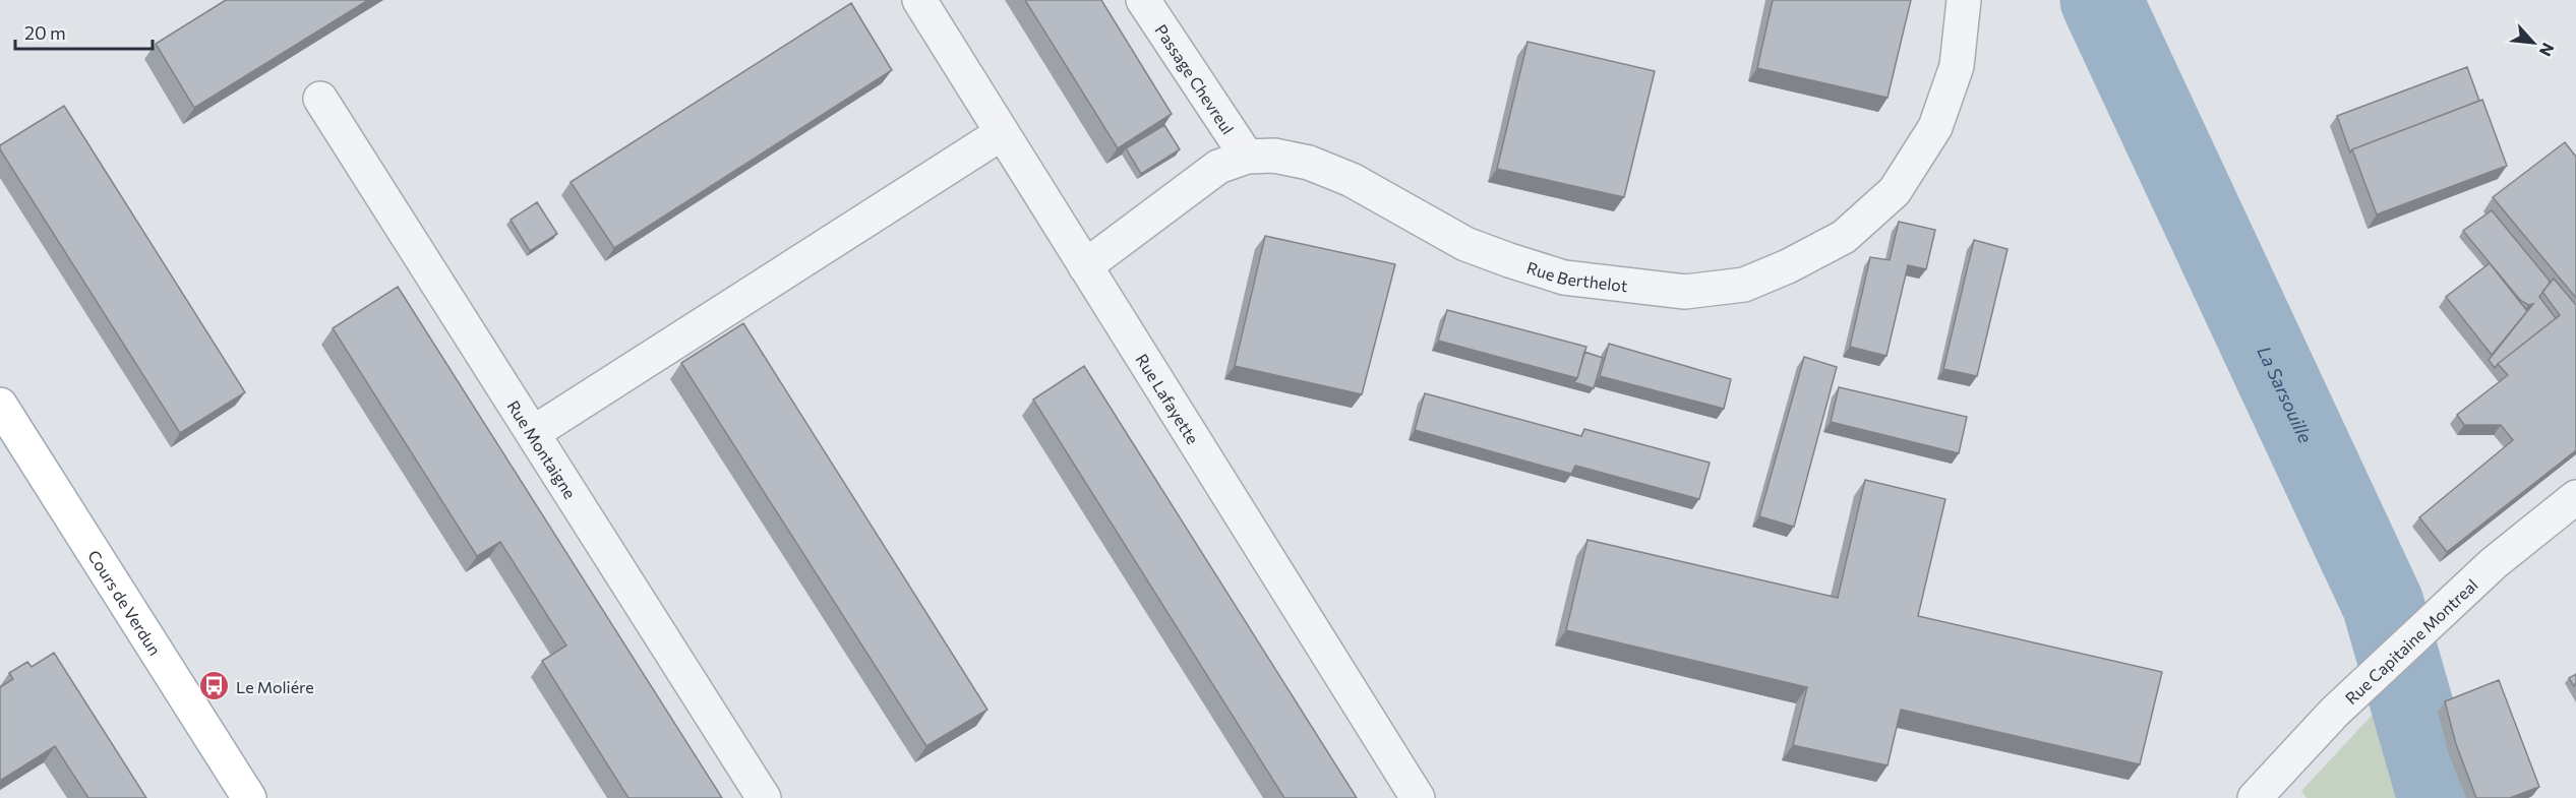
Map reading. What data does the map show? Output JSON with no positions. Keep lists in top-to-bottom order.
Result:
{
  "streets": {
    "main road": ["Cours de Verdun"],
    "street": [
      "Passage Chevreul",
      "Rue Berthelot",
      "Rue Lafayette",
      "Rue Montaigne",
      "Rue Capitaine Montreal"
    ]
  },
  "crossings": [
    ["Passage Chevreul", "Rue Berthelot"],
    ["Rue Berthelot", "Rue Lafayette"]
  ],
  "water": ["La Sarsouille"],
  "places": {
    "bus stop": ["Le Moliére"]
  },
  "scale_bar": "20 m",
  "north": "bottom right"
}
